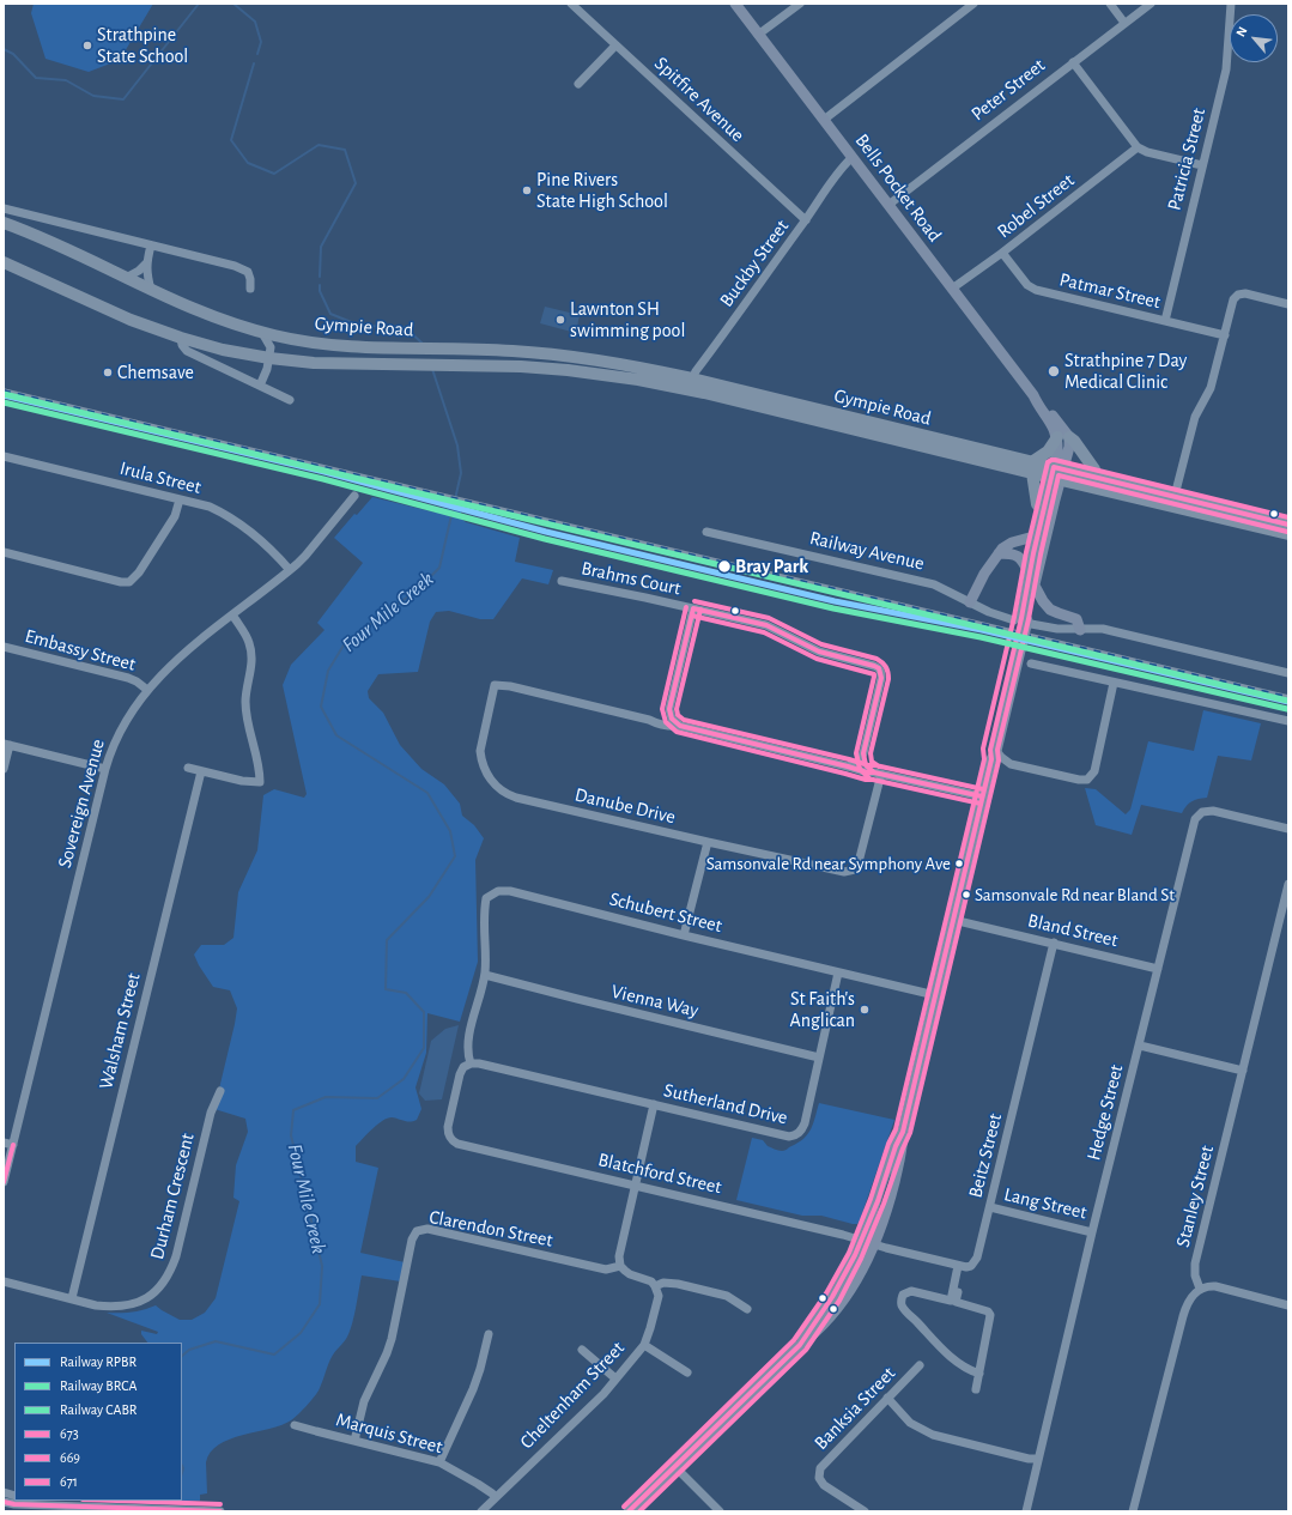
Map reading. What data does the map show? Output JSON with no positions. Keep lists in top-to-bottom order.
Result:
{
  "streets": {
    "highway": ["Gympie Road"],
    "main road": ["Bells Pocket Road"],
    "street": [
      "Peter Street",
      "Spitfire Avenue",
      "Patricia Street",
      "Robel Street",
      "Buckby Street",
      "Patmar Street",
      "Irula Street",
      "Railway Avenue",
      "Brahms Court",
      "Embassy Street",
      "Sovereign Avenue",
      "Danube Drive",
      "Schubert Street",
      "Bland Street",
      "Vienna Way",
      "Walsham Street",
      "Sutherland Drive",
      "Hedge Street",
      "Beitz Street",
      "Blatchford Street",
      "Durham Crescent",
      "Stanley Street",
      "Lang Street",
      "Clarendon Street",
      "Cheltenham Street",
      "Banksia Street",
      "Marquis Street"
    ]
  },
  "crossings": [
    ["Peter Street", "Bells Pocket Road"],
    ["Spitfire Avenue", "Buckby Street"],
    ["Patricia Street", "Patmar Street"],
    ["Bells Pocket Road", "Robel Street"],
    ["Bells Pocket Road", "Buckby Street"],
    ["Robel Street", "Patmar Street"],
    ["Buckby Street", "Gympie Road"],
    ["Irula Street", "Sovereign Avenue"],
    ["Embassy Street", "Sovereign Avenue"],
    ["Schubert Street", "Vienna Way"],
    ["Schubert Street", "Sutherland Drive"],
    ["Bland Street", "Hedge Street"],
    ["Bland Street", "Beitz Street"],
    ["Vienna Way", "Sutherland Drive"],
    ["Walsham Street", "Durham Crescent"],
    ["Sutherland Drive", "Blatchford Street"],
    ["Hedge Street", "Lang Street"],
    ["Beitz Street", "Lang Street"],
    ["Clarendon Street", "Marquis Street"],
    ["Cheltenham Street", "Marquis Street"]
  ],
  "water": ["Four Mile Creek"],
  "places": [
    "Strathpine State School",
    "Pine Rivers State High School",
    "Lawnton SH swimming pool",
    "Strathpine 7 Day Medical Clinic",
    "Chemsave",
    "Bray Park",
    "Samsonvale Rd near Symphony Ave",
    "Samsonvale Rd near Bland St",
    "St Faith's Anglican"
  ],
  "lines": [
    "rail line CABR",
    "rail line RPBR",
    "rail line BRCA",
    "transit line 671",
    "transit line 673",
    "transit line 669"
  ],
  "legend": [
    "Railway RPBR",
    "Railway BRCA",
    "Railway CABR",
    "673",
    "669",
    "671"
  ],
  "north": "top left"
}
